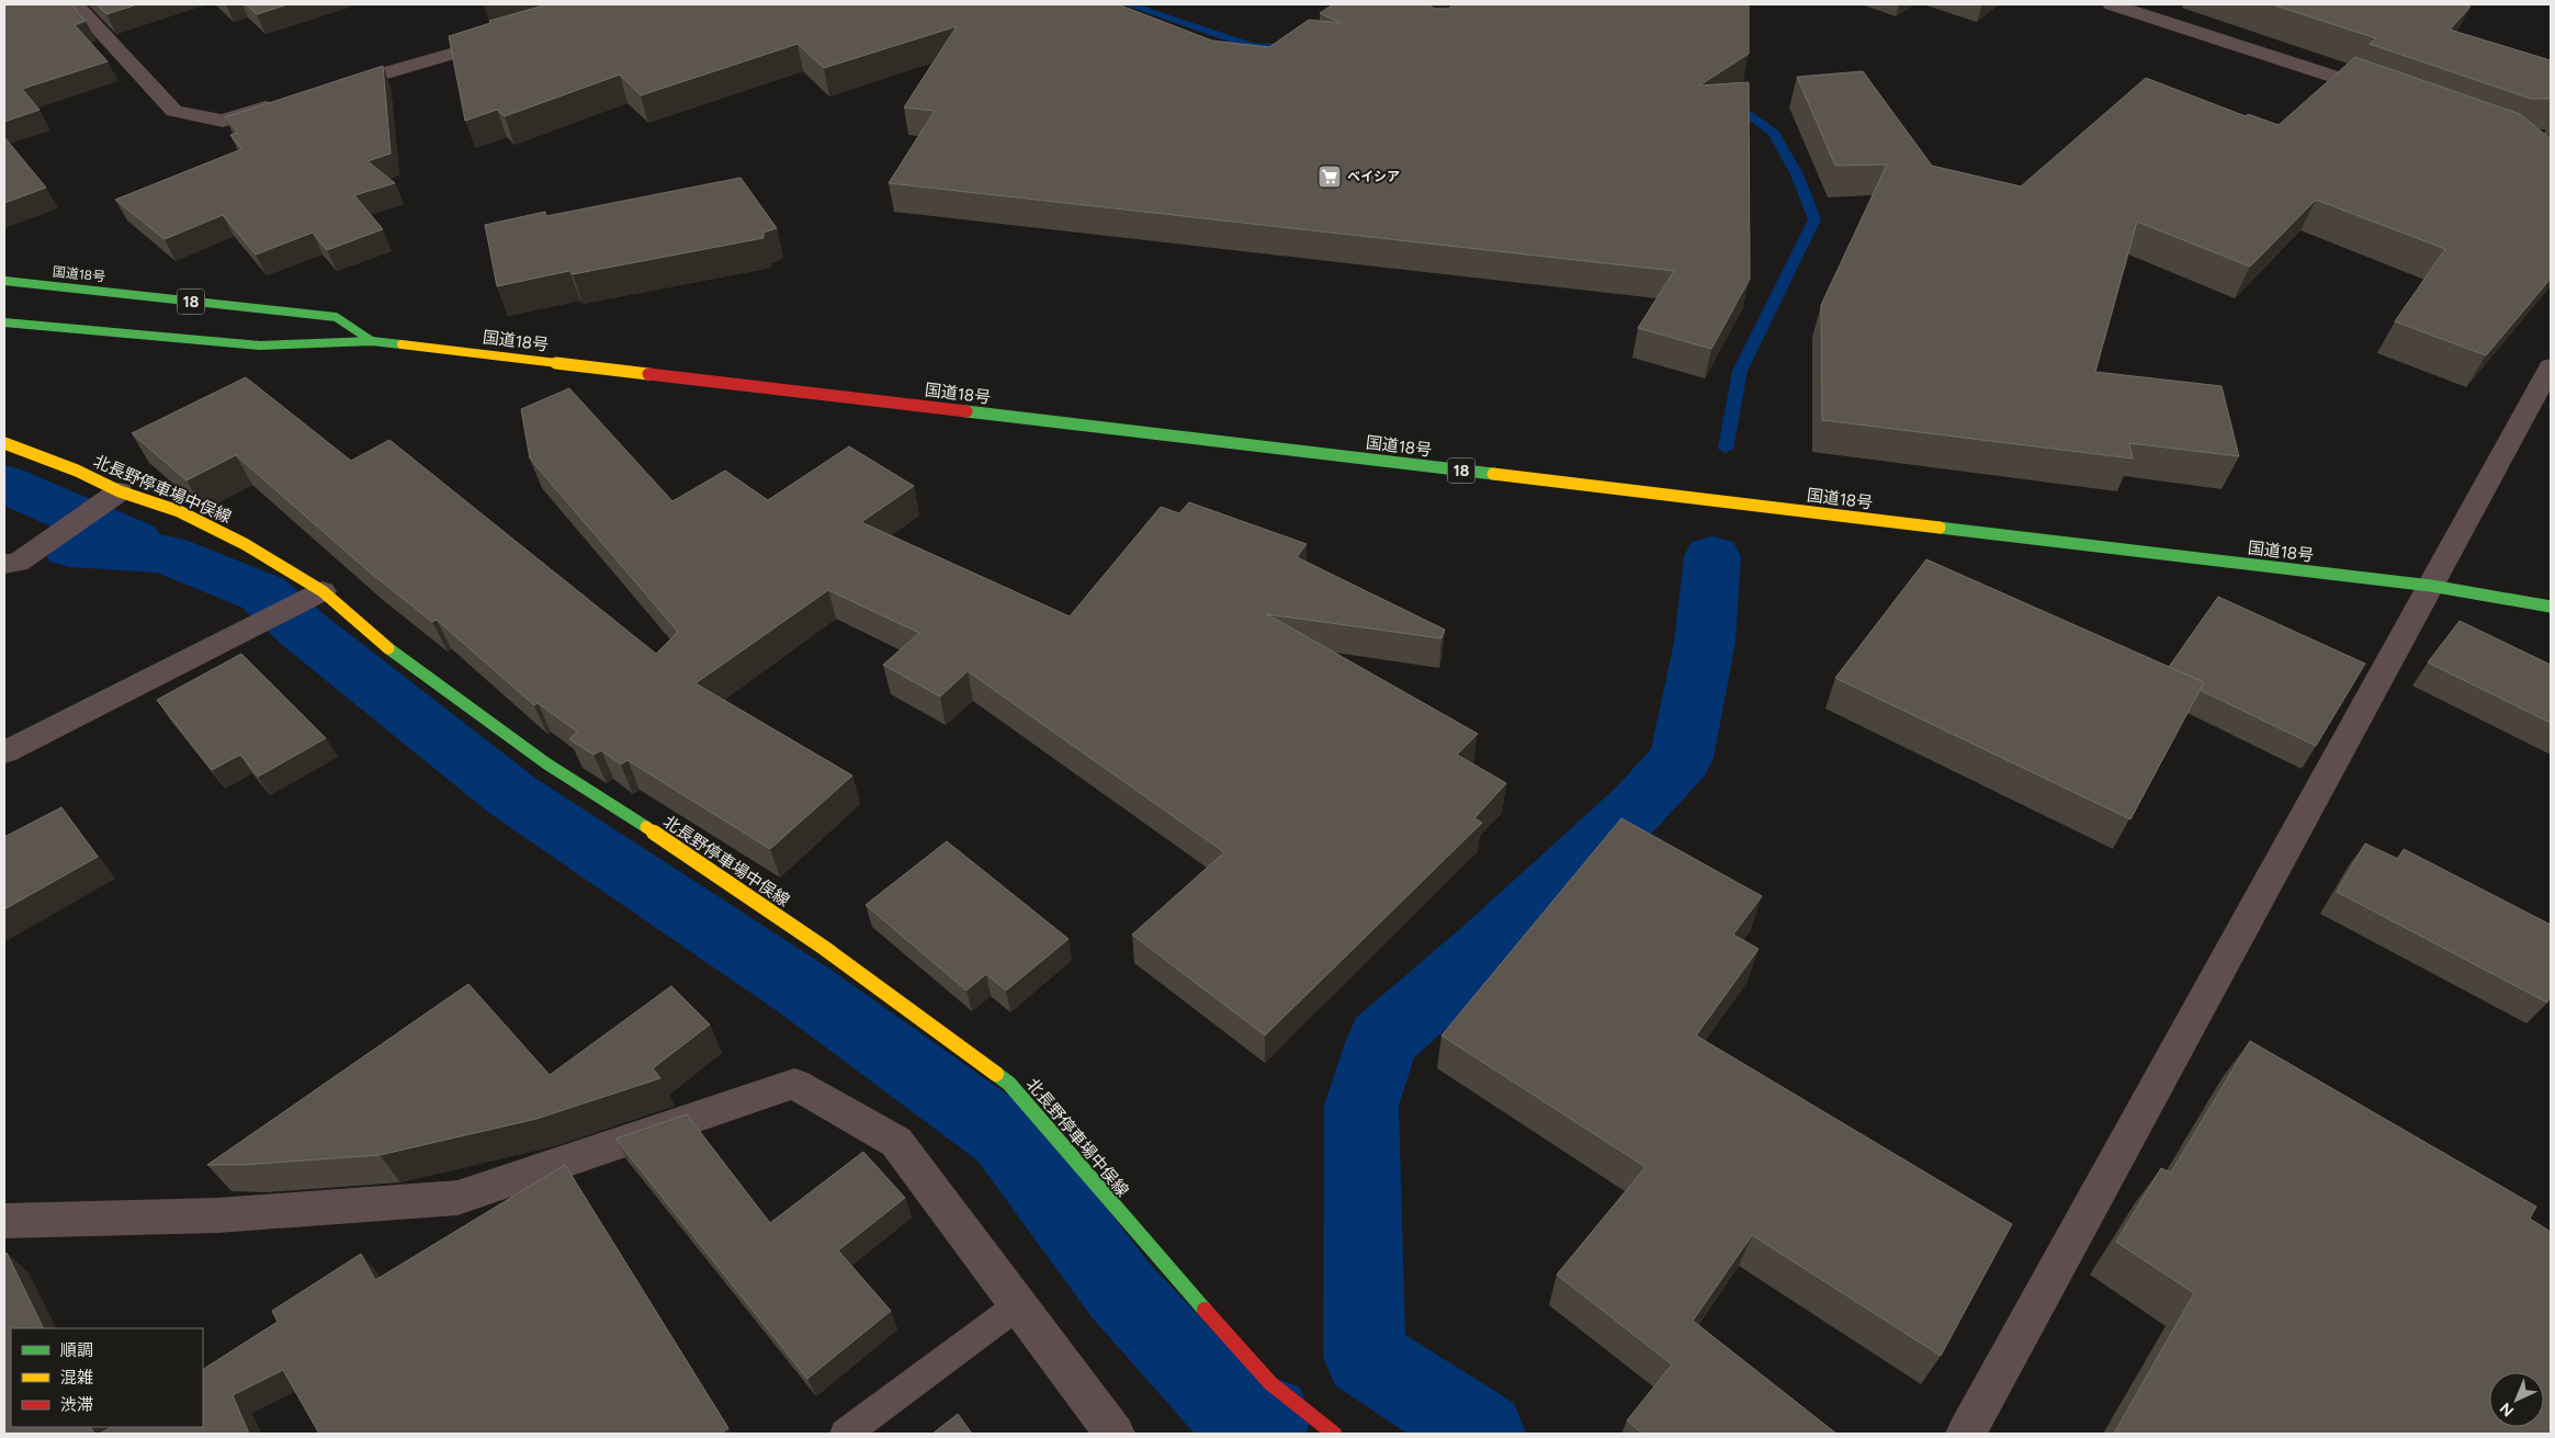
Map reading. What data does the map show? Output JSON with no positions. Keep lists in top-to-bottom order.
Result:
{
  "streets": {
    "main road": ["国道18号", "18", "北長野停車場中俣線"]
  },
  "places": {
    "supermarket": ["ベイシア"]
  },
  "legend": ["順調", "混雑", "渋滞"],
  "north": "bottom left"
}
